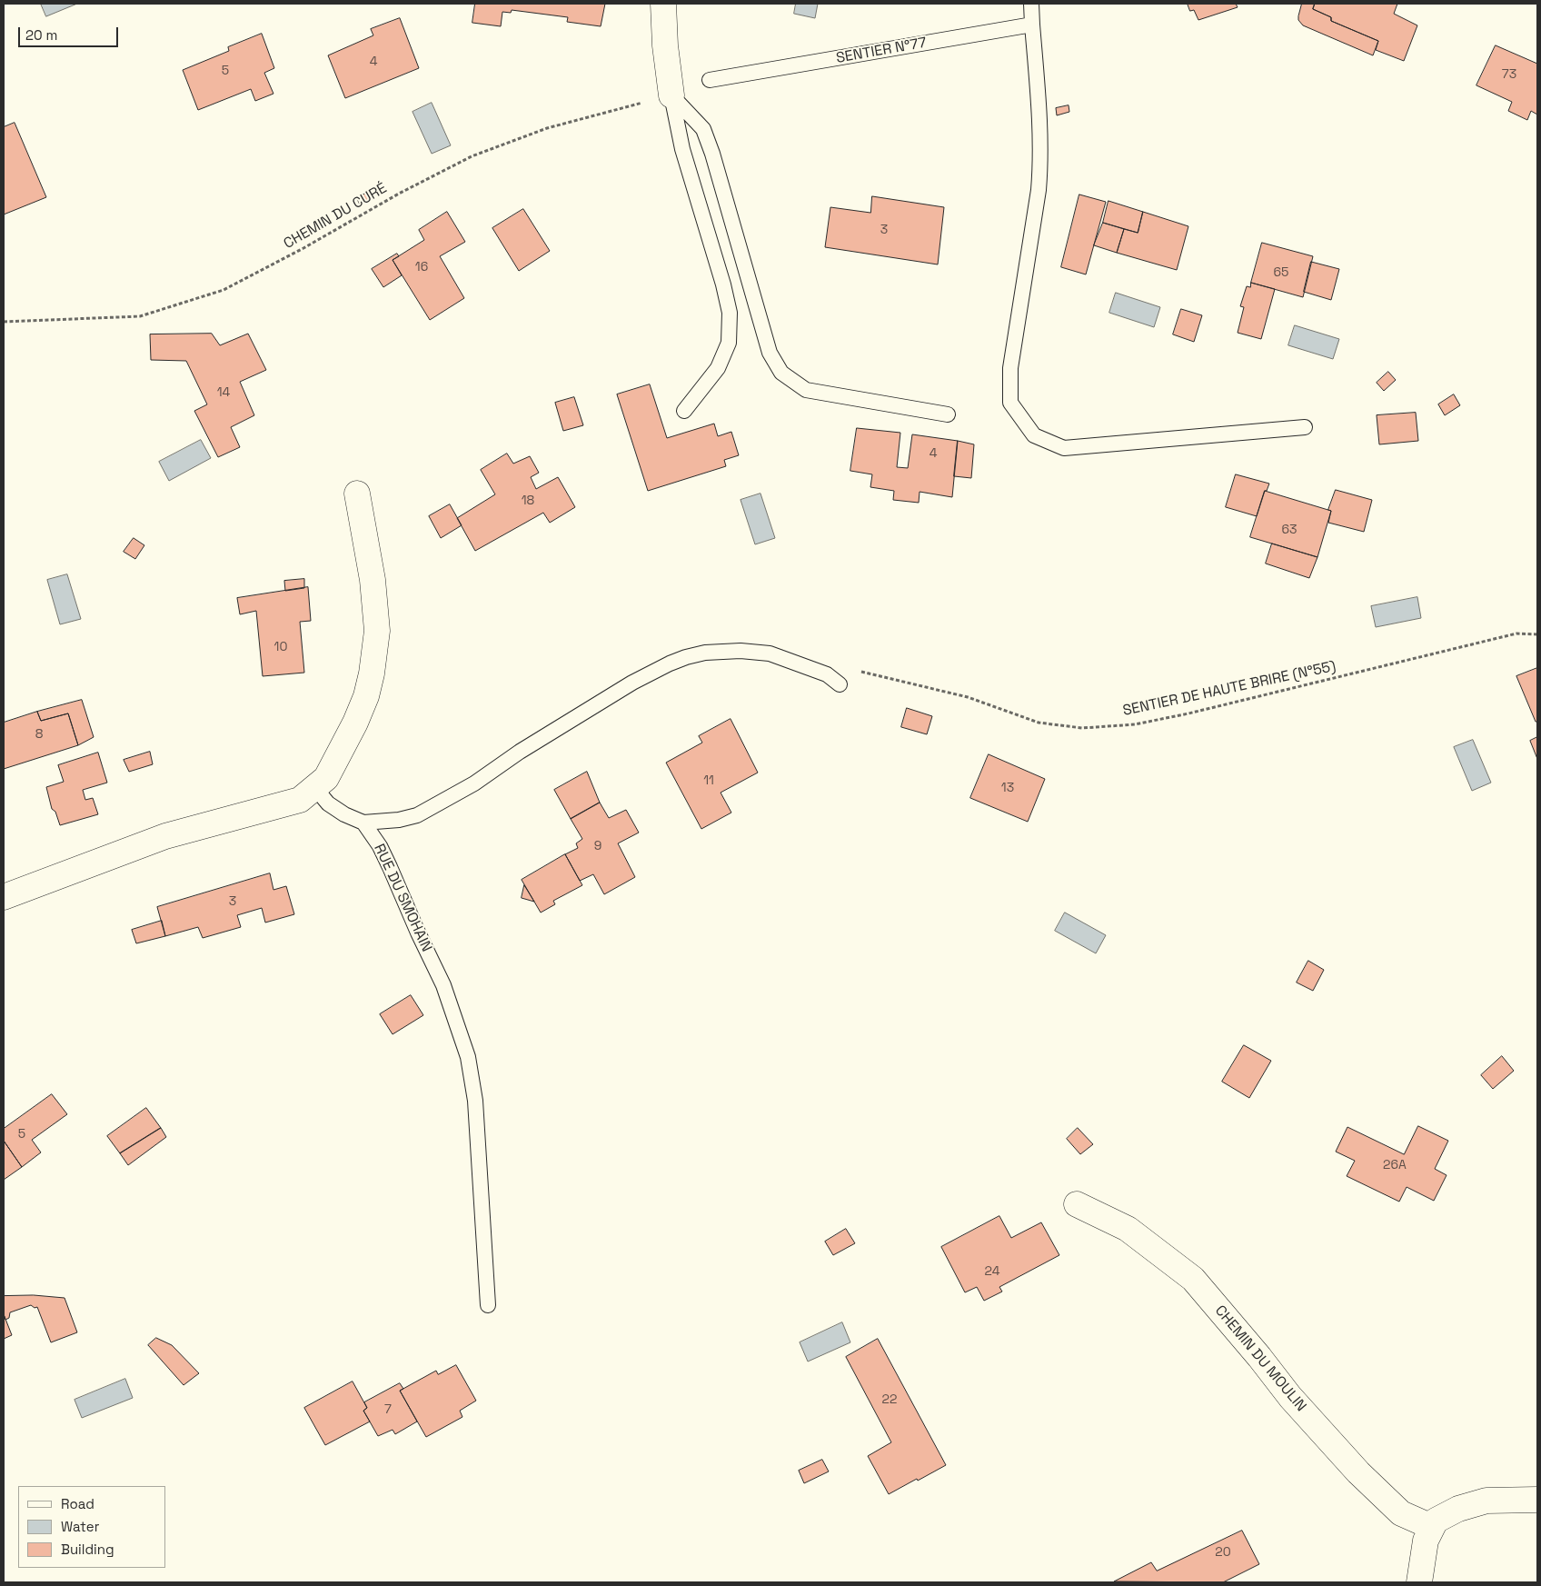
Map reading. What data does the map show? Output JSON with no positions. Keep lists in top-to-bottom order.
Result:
{
  "streets": {
    "street": ["CHEMIN DU MOULIN"],
    "lane": ["SENTIER N°77", "RUE DU SMOHAIN"],
    "path": ["CHEMIN DU CURÉ", "SENTIER DE HAUTE BRIRE (N°55)"]
  },
  "house_numbers": [
    "4",
    "5",
    "73",
    "3",
    "16",
    "65",
    "14",
    "4",
    "18",
    "63",
    "10",
    "8",
    "11",
    "13",
    "9",
    "3",
    "5",
    "26A",
    "24",
    "22",
    "7",
    "20"
  ],
  "legend": ["Road", "Water", "Building"],
  "scale_bar": "20 m"
}
